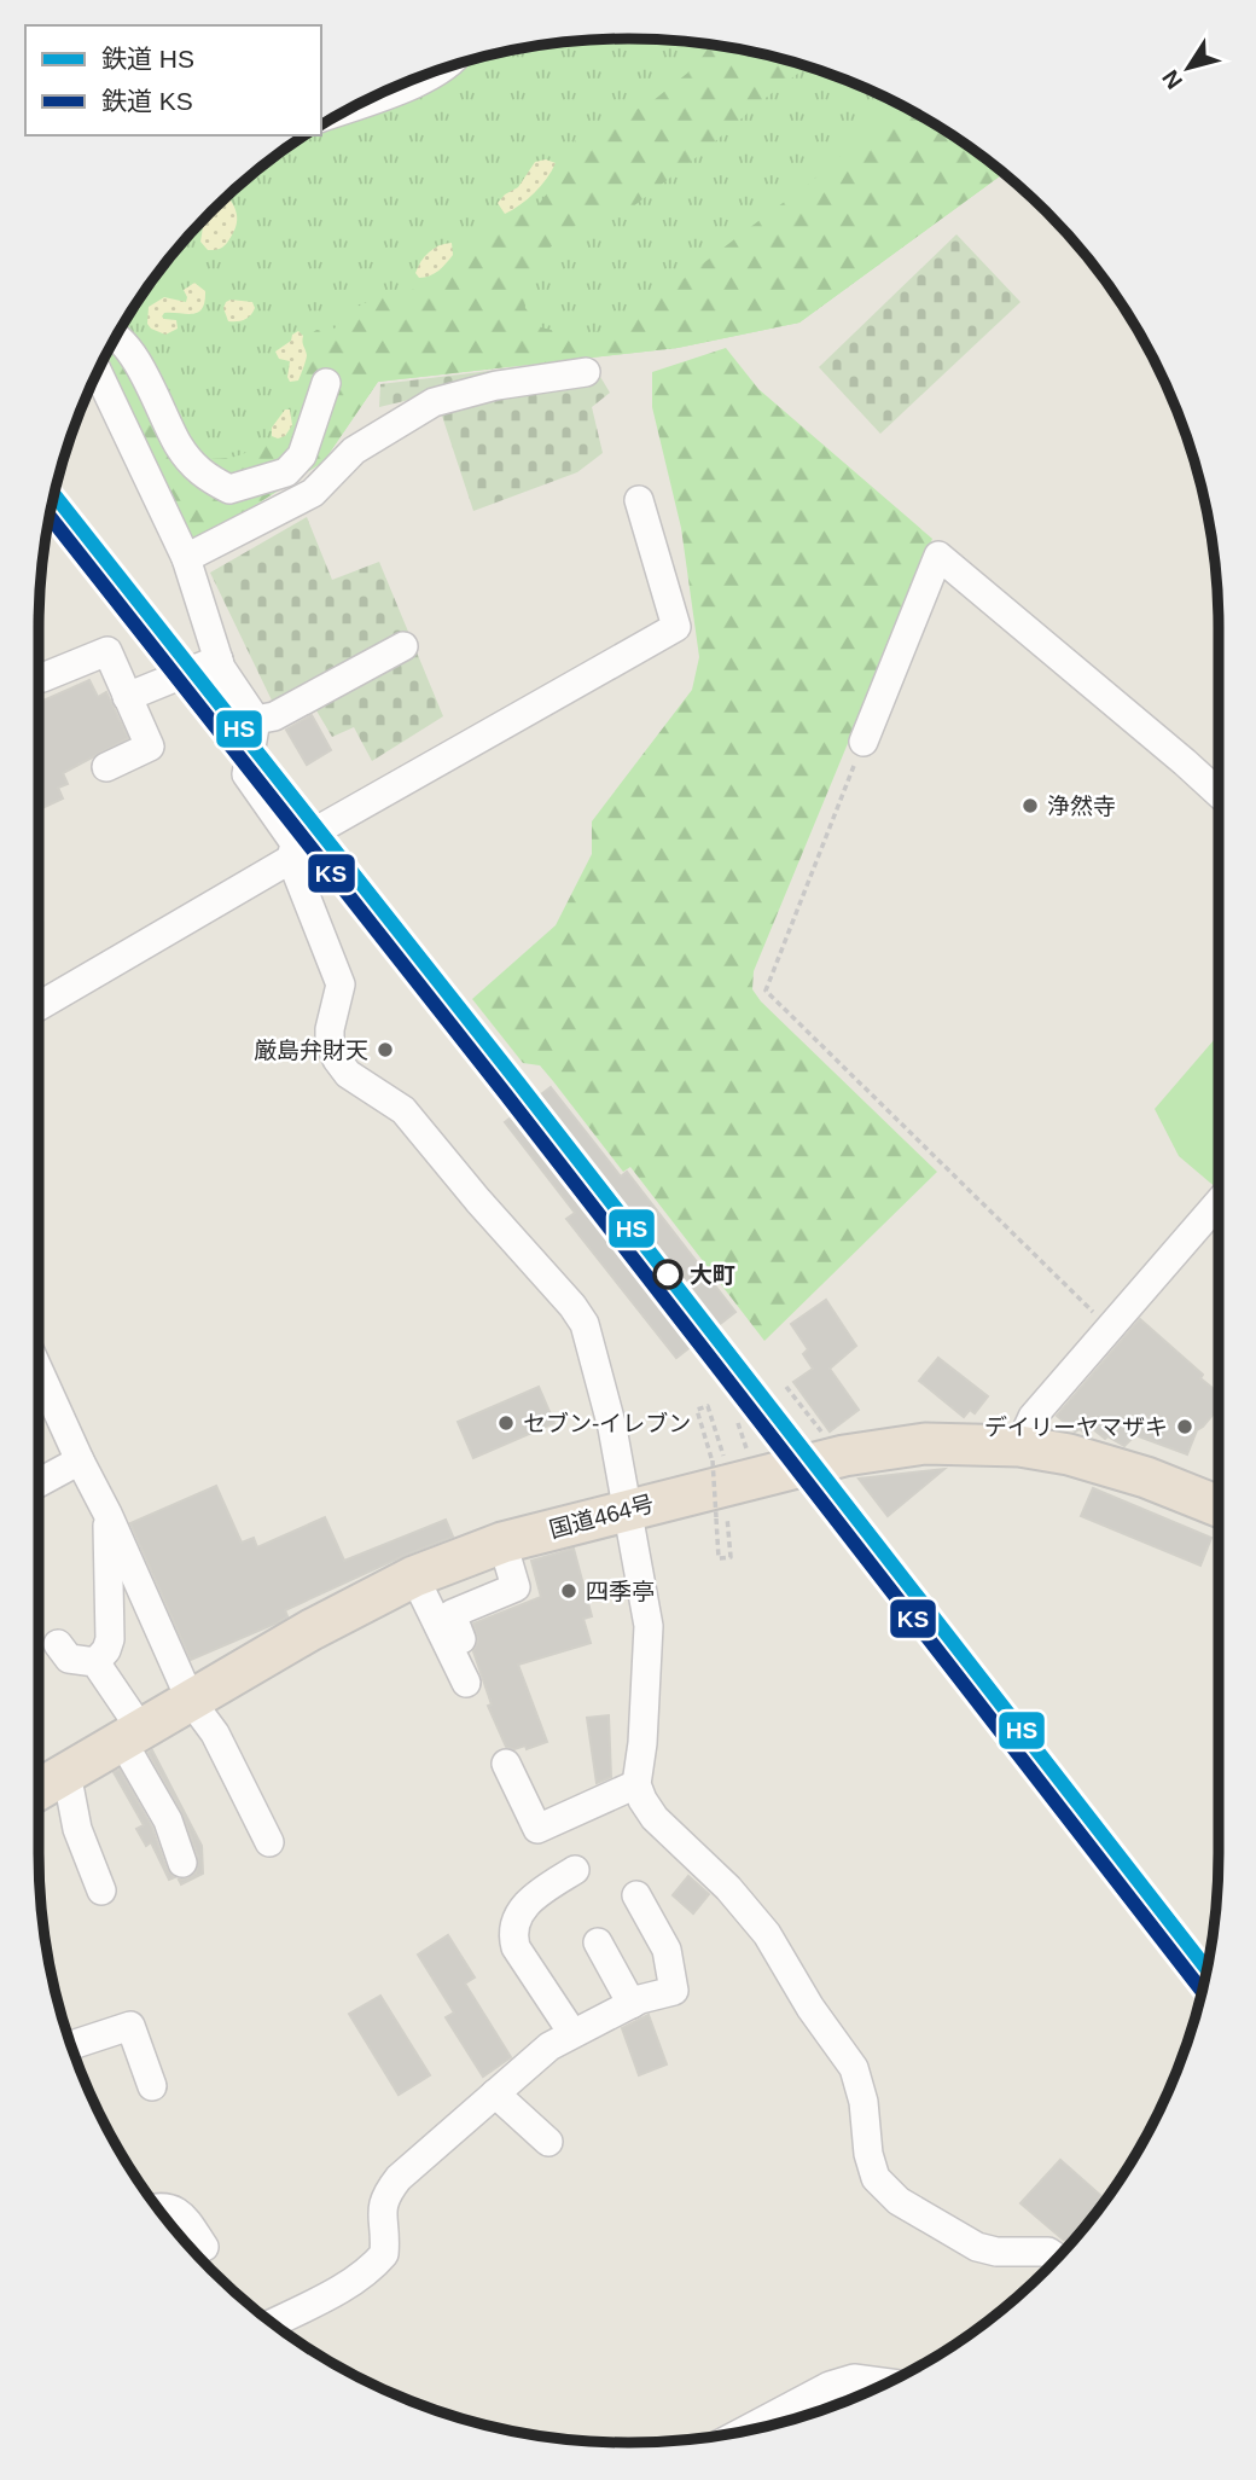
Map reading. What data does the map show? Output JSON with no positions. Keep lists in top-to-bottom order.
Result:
{
  "streets": {
    "highway": ["国道464号"]
  },
  "places": [
    "浄然寺",
    "厳島弁財天",
    "大町",
    "セブン-イレブン",
    "デイリーヤマザキ",
    "四季亭"
  ],
  "lines": ["rail line HS", "rail line KS"],
  "legend": ["鉄道 HS", "鉄道 KS"],
  "north": "bottom left"
}
